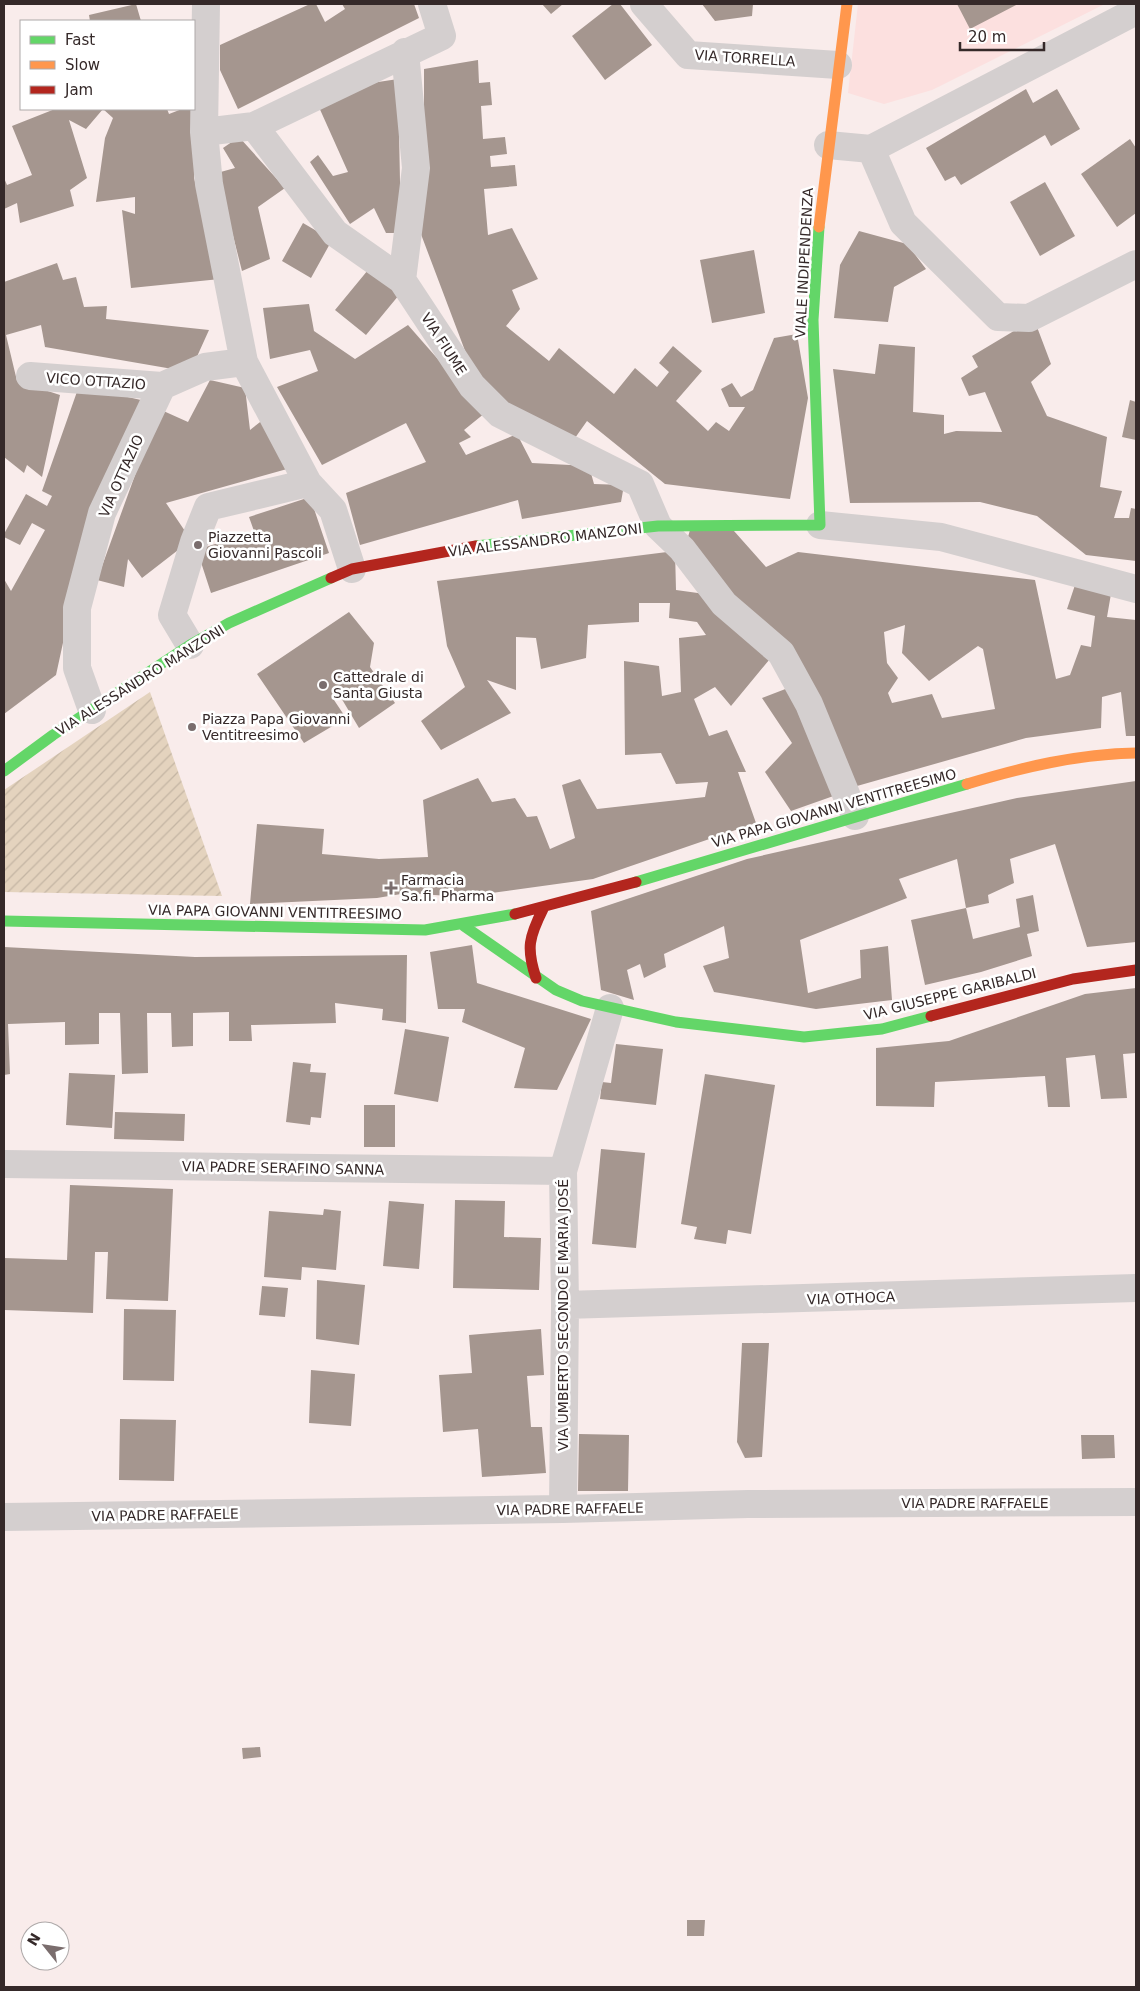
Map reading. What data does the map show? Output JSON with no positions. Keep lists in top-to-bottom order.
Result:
{
  "streets": {
    "main road": [
      "VIALE INDIPENDENZA",
      "VIA ALESSANDRO MANZONI",
      "VIA PAPA GIOVANNI VENTITREESIMO",
      "VIA GIUSEPPE GARIBALDI"
    ],
    "street": [
      "VIA TORRELLA",
      "VIA FIUME",
      "VICO OTTAZIO",
      "VIA OTTAZIO",
      "VIA PADRE SERAFINO SANNA",
      "VIA OTHOCA",
      "VIA UMBERTO SECONDO E MARIA JOSÉ",
      "VIA PADRE RAFFAELE"
    ]
  },
  "crossings": [
    ["VIA TORRELLA", "VIALE INDIPENDENZA"],
    ["VIALE INDIPENDENZA", "VIA ALESSANDRO MANZONI"],
    ["VIA FIUME", "VIA ALESSANDRO MANZONI"],
    ["VICO OTTAZIO", "VIA OTTAZIO"],
    ["VIA OTTAZIO", "VIA ALESSANDRO MANZONI"],
    ["VIA PAPA GIOVANNI VENTITREESIMO", "VIA GIUSEPPE GARIBALDI"],
    ["VIA GIUSEPPE GARIBALDI", "VIA UMBERTO SECONDO E MARIA JOSÉ"],
    ["VIA PADRE SERAFINO SANNA", "VIA UMBERTO SECONDO E MARIA JOSÉ"],
    ["VIA OTHOCA", "VIA UMBERTO SECONDO E MARIA JOSÉ"],
    ["VIA UMBERTO SECONDO E MARIA JOSÉ", "VIA PADRE RAFFAELE"]
  ],
  "places": {
    "other": ["Piazzetta Giovanni Pascoli", "Cattedrale di Santa Giusta", "Piazza Papa Giovanni Ventitreesimo"],
    "health": ["Farmacia Sa.fi. Pharma"]
  },
  "legend": ["Fast", "Slow", "Jam"],
  "scale_bar": "20 m",
  "north": "top left"
}
